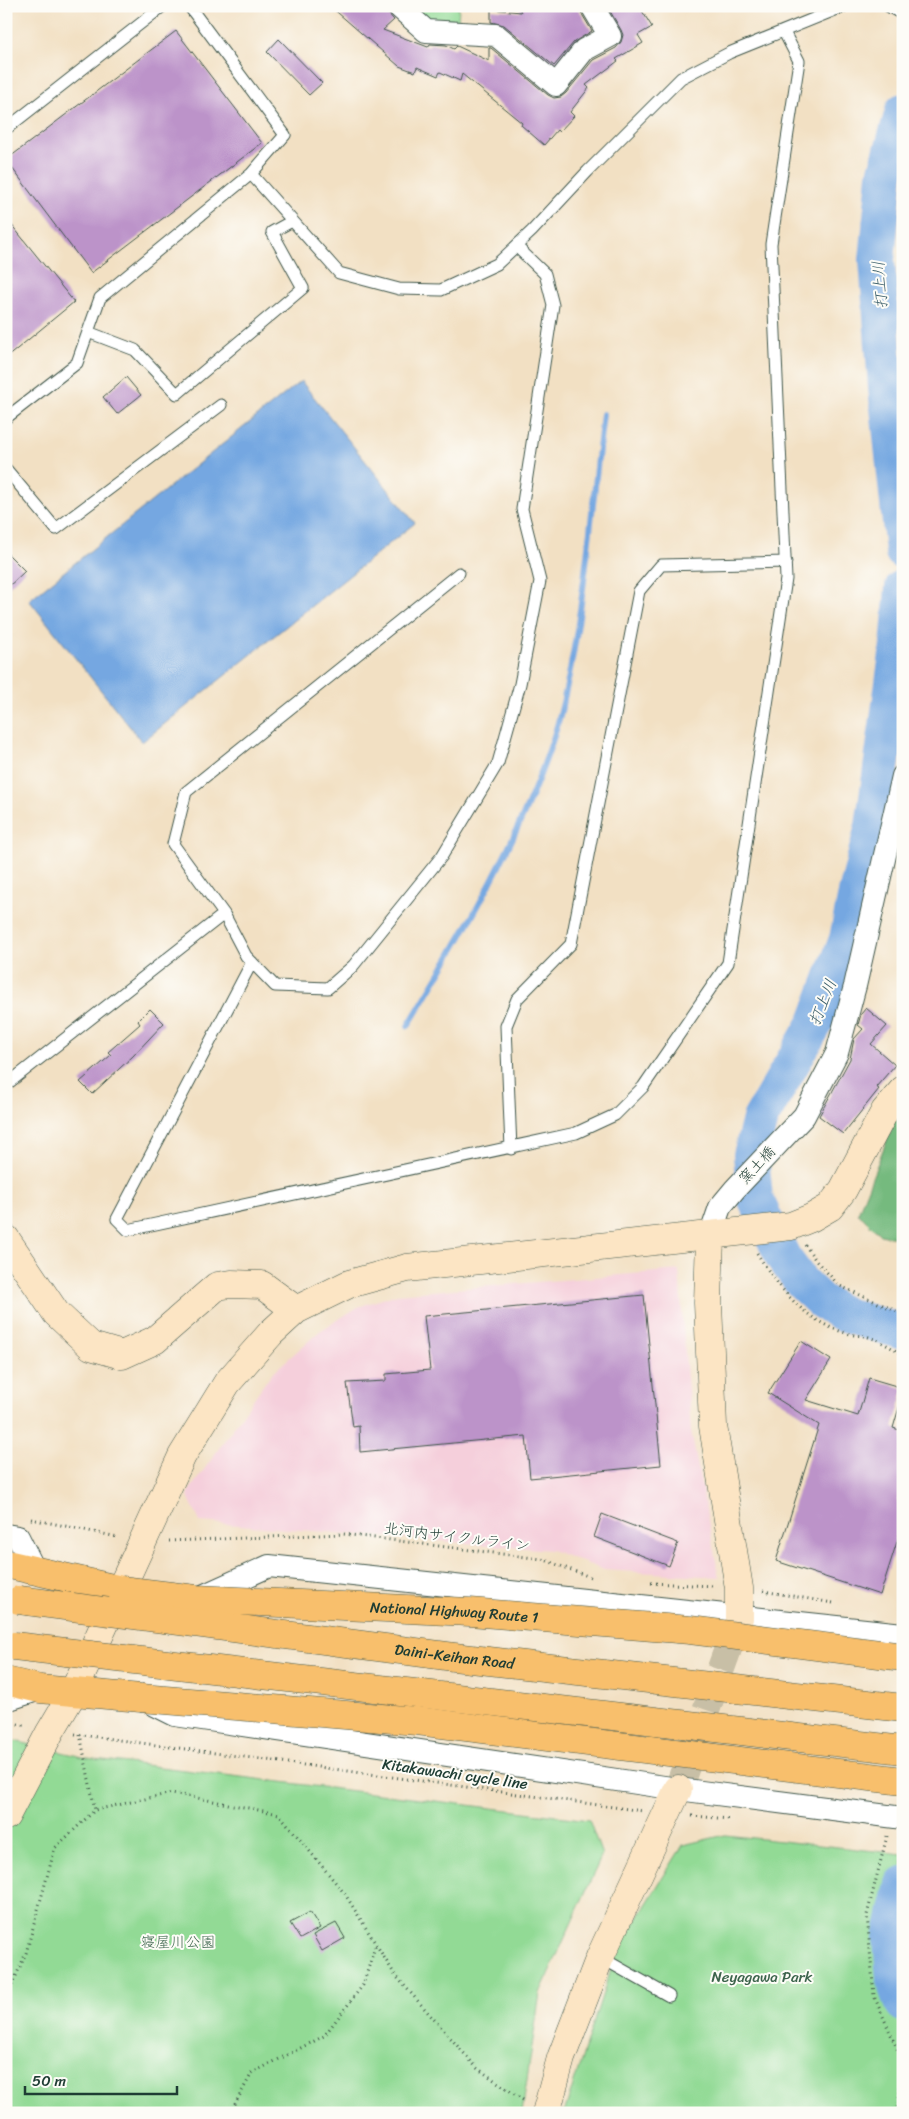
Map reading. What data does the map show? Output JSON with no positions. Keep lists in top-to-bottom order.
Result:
{
  "streets": {
    "highway": ["National Highway Route 1", "Daini-Keihan Road"],
    "street": ["窯土橋"],
    "path": ["北河内サイクルライン", "Kitakawachi cycle line"]
  },
  "water": ["打上川"],
  "parks": ["寝屋川公園", "Neyagawa Park"],
  "scale_bar": "50 m"
}
